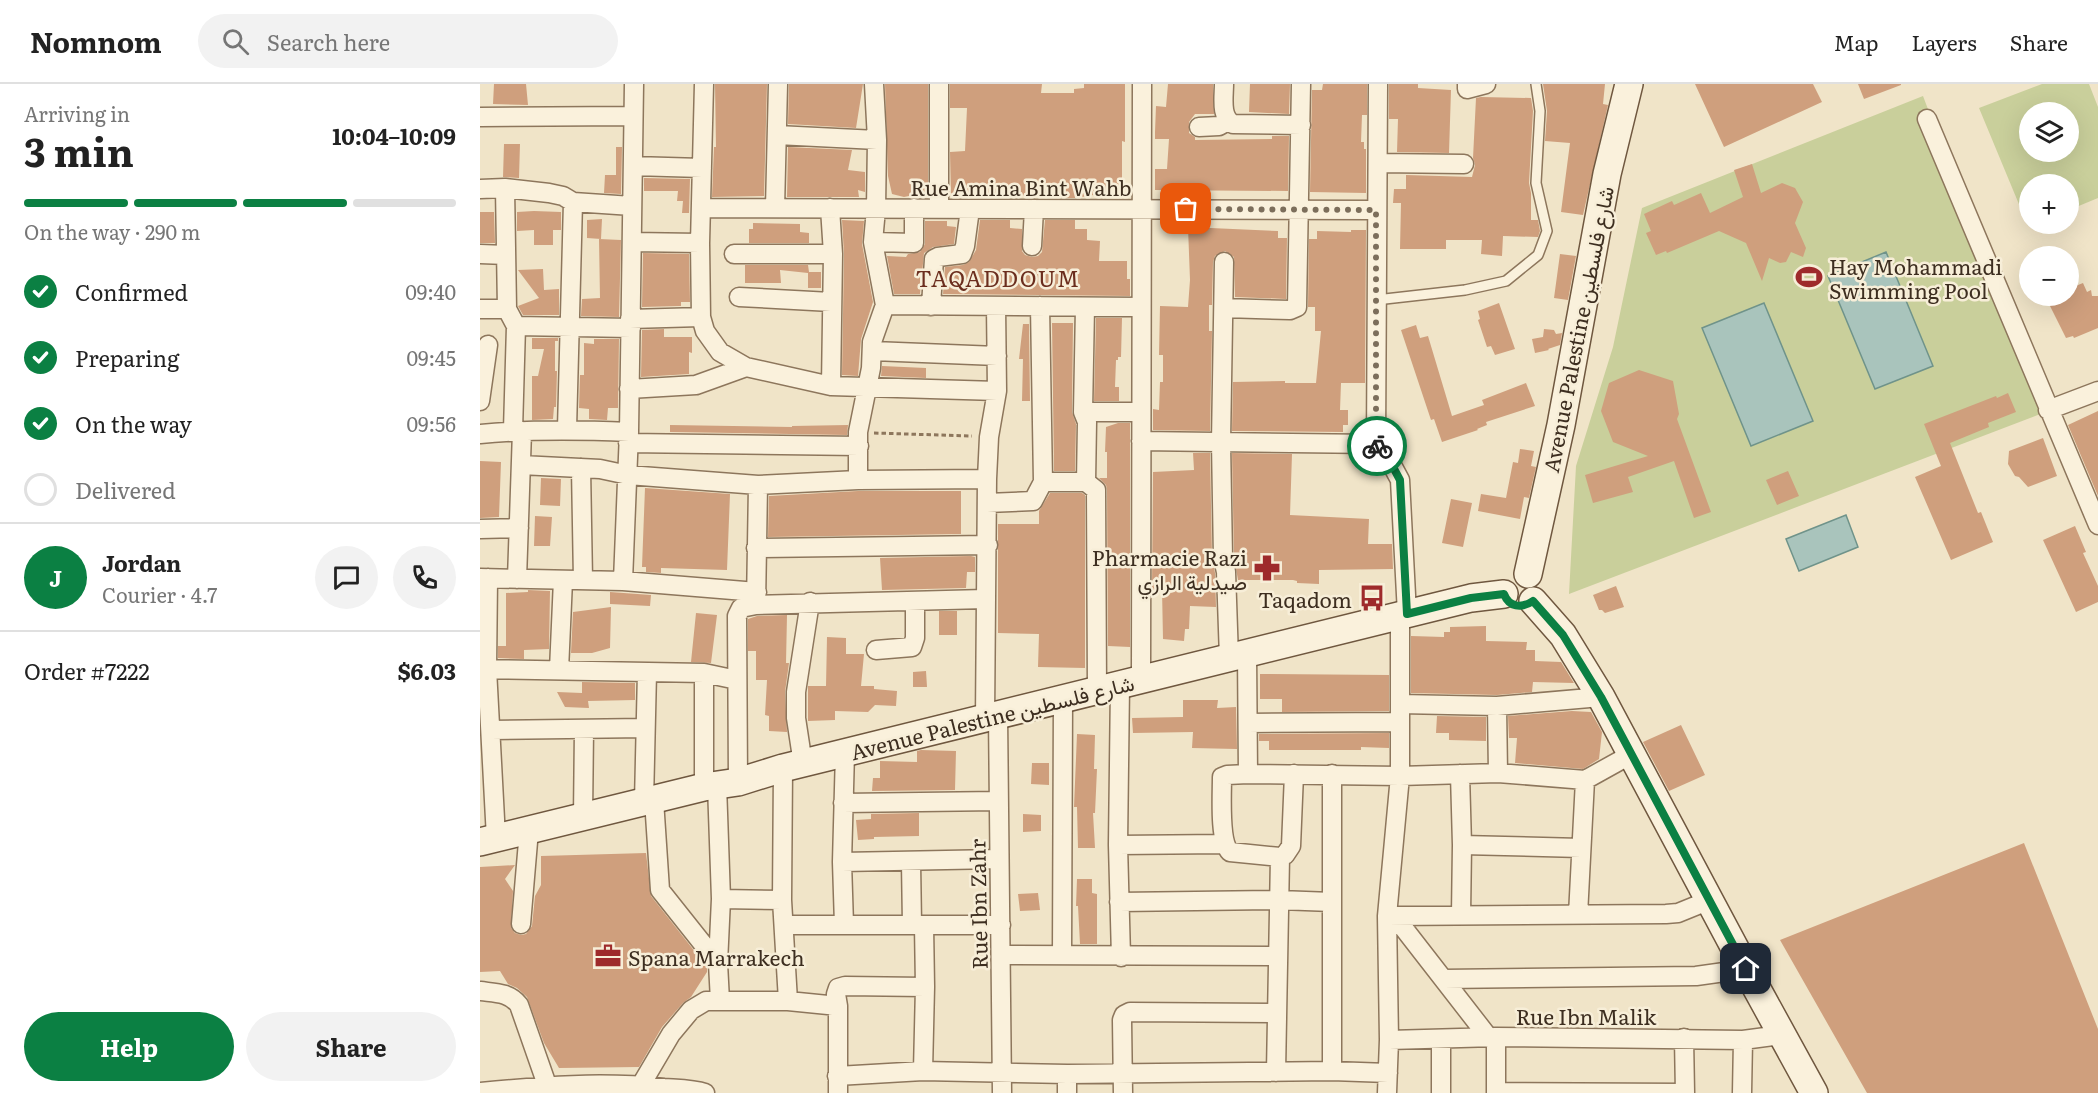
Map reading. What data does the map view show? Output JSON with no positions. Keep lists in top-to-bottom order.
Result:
{
  "streets": {
    "street": [
      "Rue Amina Bint Wahb",
      "Avenue Palestine شارع فلسطين",
      "Rue Ibn Zahr",
      "Rue Ibn Malik"
    ]
  },
  "crossings": [
    ["Avenue Palestine شارع فلسطين", "Rue Ibn Zahr"]
  ],
  "districts": ["TAQADDOUM"],
  "places": {
    "sports": ["Hay Mohammadi Swimming Pool"],
    "pharmacy": ["Pharmacie Razi صيدلية الرازي"],
    "bus stop": ["Taqadom"],
    "office": ["Spana Marrakech"]
  },
  "page": {
    "header": "Nomnom",
    "search": "Search here",
    "nav": ["Map", "Layers", "Share"],
    "heading": ["3 min", "Arriving in", "10:04–10:09"],
    "panel": [
      "Jordan",
      "Courier · 4.7",
      "Order #7222",
      "$6.03"
    ],
    "map_buttons": ["+", "−"],
    "bar": "On the way · 290 m",
    "list": [
      ["Confirmed", "09:40"],
      ["Preparing", "09:45"],
      ["On the way", "09:56"],
      "Delivered"
    ],
    "round": "J",
    "buttons": ["Help", "Share"]
  }
}
